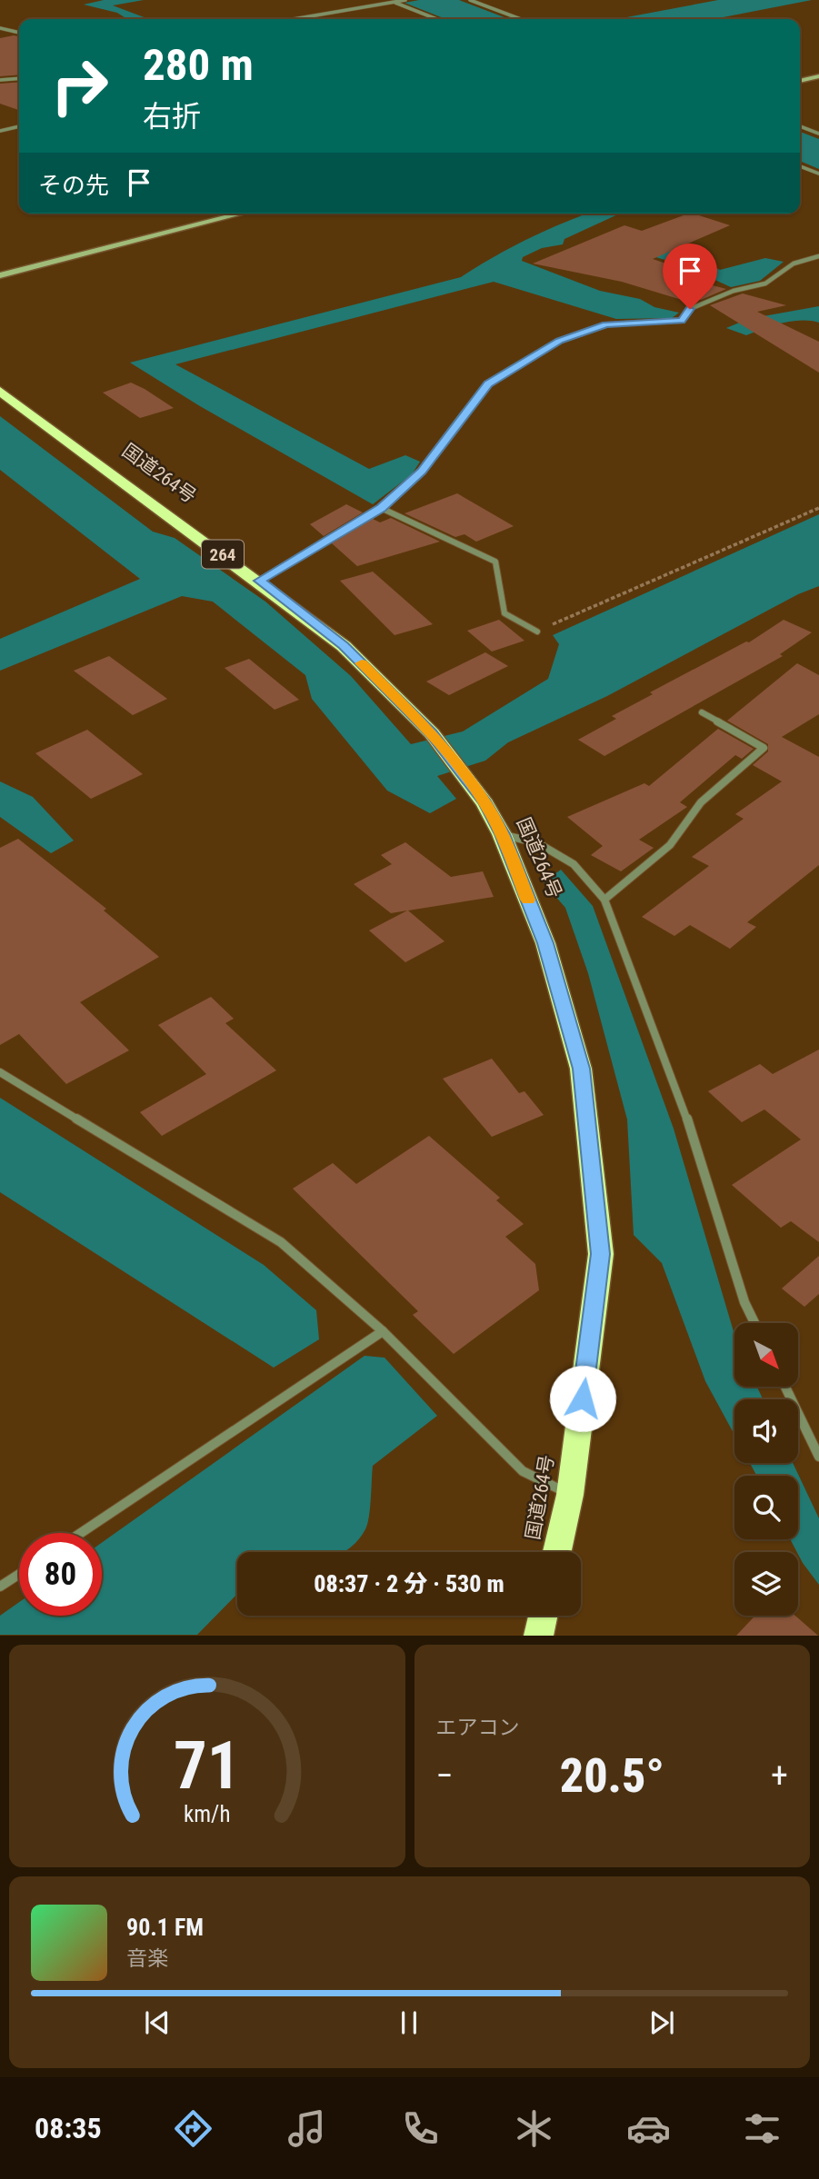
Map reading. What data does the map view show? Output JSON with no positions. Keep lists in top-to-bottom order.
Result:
{
  "streets": {
    "highway": ["国道264号", "264"]
  },
  "north": "bottom right",
  "page": {
    "turn": ["280 m", "右折"],
    "then": "その先",
    "limit": "80",
    "trip": "08:37 · 2 分 · 530 m",
    "tile": "エアコン",
    "heat": ["−", "20.5°", "+"],
    "song": ["90.1 FM", "音楽"],
    "tabs": "08:35",
    "gauge": ["71", "km/h"]
  }
}
